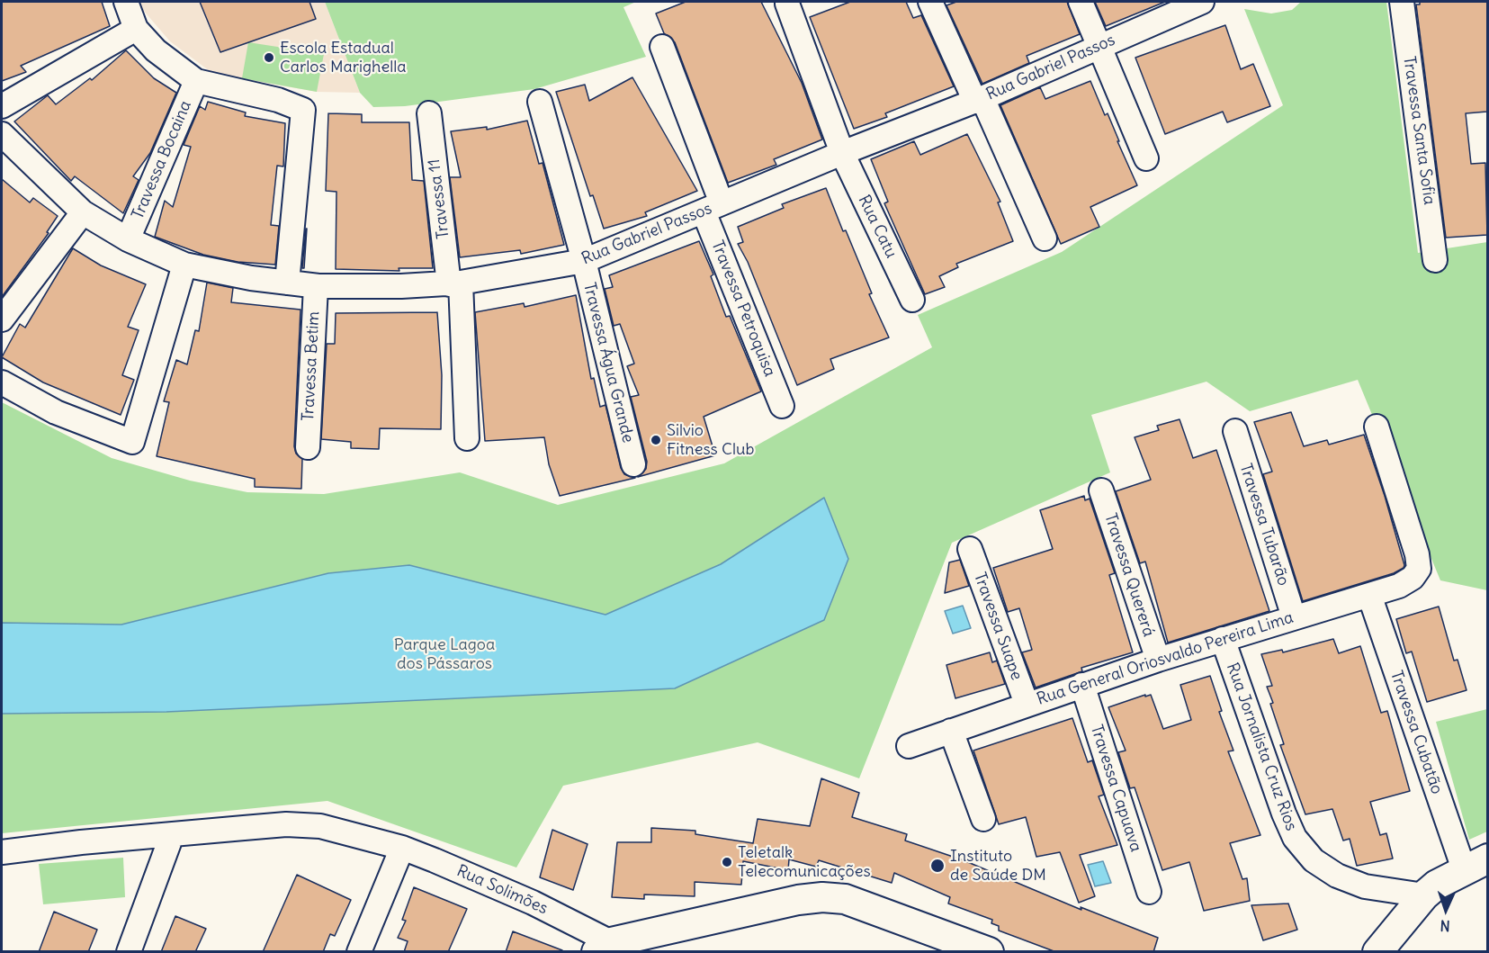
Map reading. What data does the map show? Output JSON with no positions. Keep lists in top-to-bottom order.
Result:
{
  "streets": {
    "street": [
      "Rua Gabriel Passos",
      "Travessa Santa Sofia",
      "Travessa Bocaina",
      "Travessa 11",
      "Rua Catu",
      "Travessa Petroquisa",
      "Travessa Água Grande",
      "Travessa Betim",
      "Travessa Tubarão",
      "Travessa Quererá",
      "Travessa Suape",
      "Rua General Oriosvaldo Pereira Lima",
      "Travessa Cubatão",
      "Rua Jornalista Cruz Rios",
      "Travessa Capuava",
      "Rua Solimões"
    ]
  },
  "crossings": [
    ["Rua Gabriel Passos", "Travessa Bocaina"],
    ["Rua Gabriel Passos", "Travessa 11"],
    ["Rua Gabriel Passos", "Rua Catu"],
    ["Rua Gabriel Passos", "Travessa Petroquisa"],
    ["Rua Gabriel Passos", "Travessa Água Grande"],
    ["Rua Gabriel Passos", "Travessa Betim"],
    ["Travessa Tubarão", "Rua General Oriosvaldo Pereira Lima"],
    ["Travessa Quererá", "Rua General Oriosvaldo Pereira Lima"],
    ["Travessa Suape", "Rua General Oriosvaldo Pereira Lima"],
    ["Rua General Oriosvaldo Pereira Lima", "Travessa Cubatão"],
    ["Rua General Oriosvaldo Pereira Lima", "Rua Jornalista Cruz Rios"],
    ["Rua General Oriosvaldo Pereira Lima", "Travessa Capuava"]
  ],
  "parks": ["Parque Lagoa dos Pássaros"],
  "places": [
    "Escola Estadual Carlos Marighella",
    "Silvio Fitness Club",
    "Teletalk Telecomunicações",
    "Instituto de Saúde DM"
  ],
  "north": "bottom"
}
